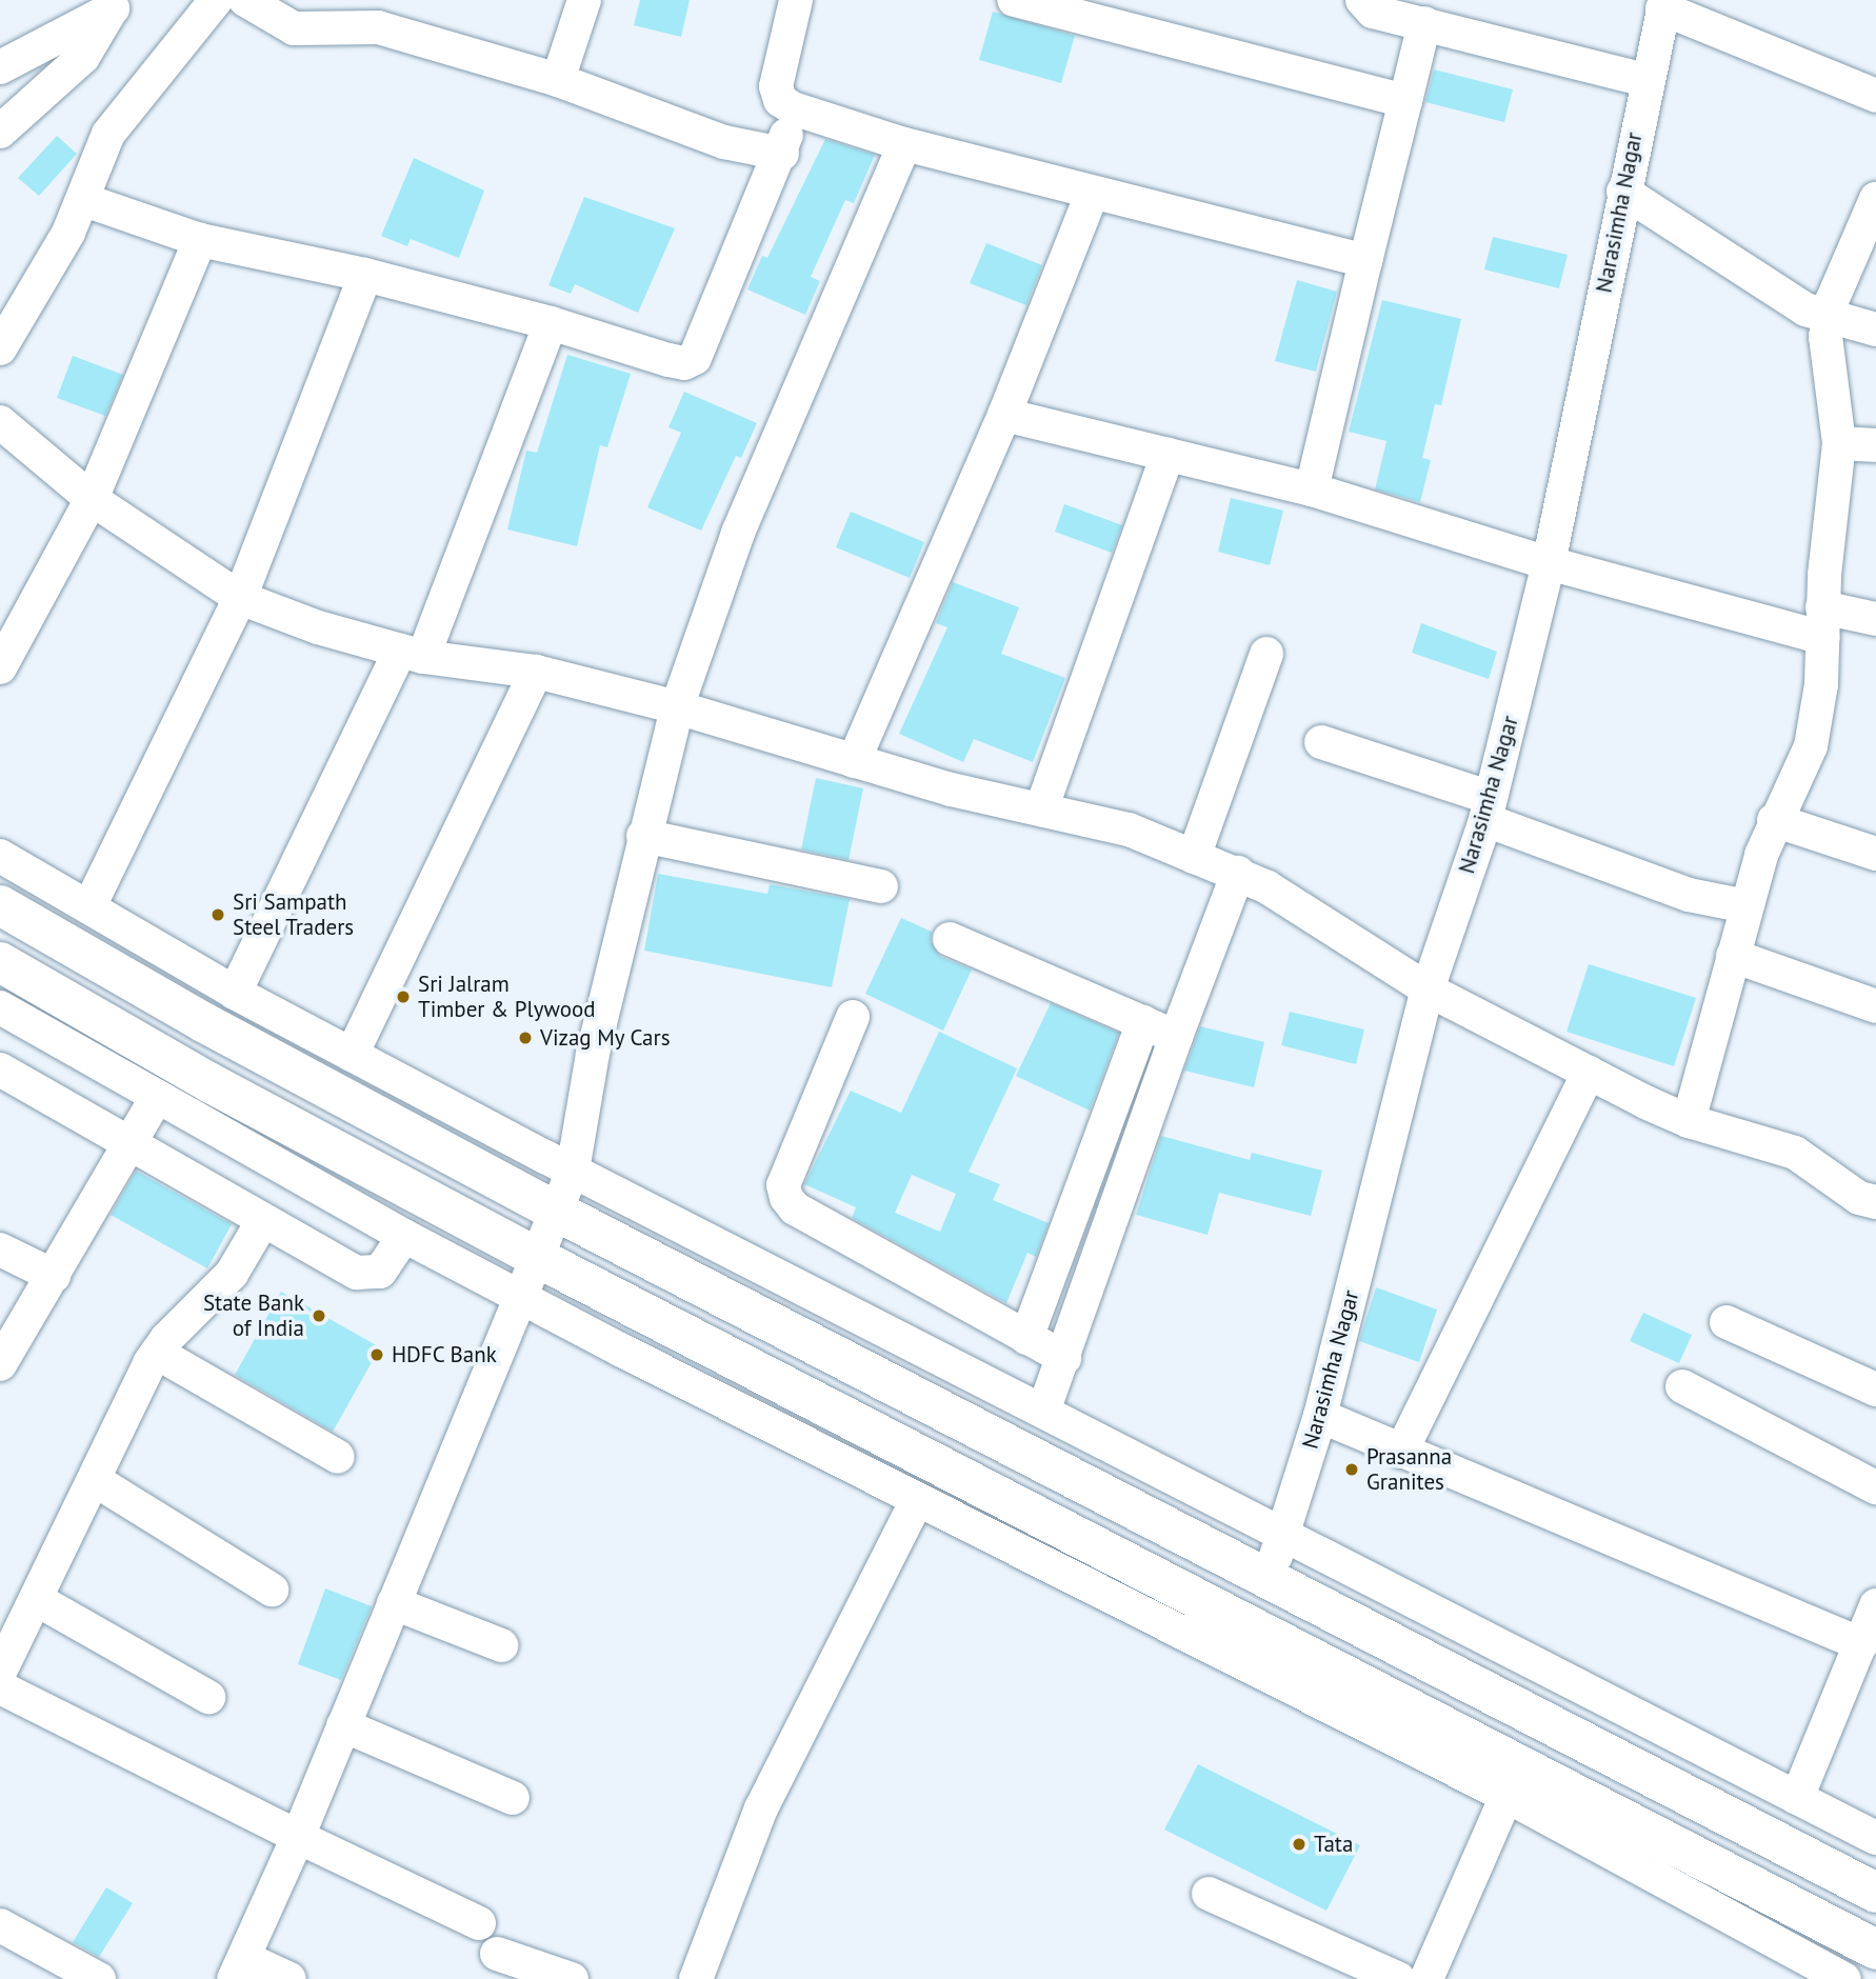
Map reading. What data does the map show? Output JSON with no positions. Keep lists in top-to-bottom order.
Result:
{
  "streets": {
    "street": ["Narasimha Nagar"]
  },
  "places": [
    "Sri Sampath Steel Traders",
    "Sri Jalram Timber & Plywood",
    "Vizag My Cars",
    "State Bank of India",
    "HDFC Bank",
    "Prasanna Granites",
    "Tata"
  ]
}
